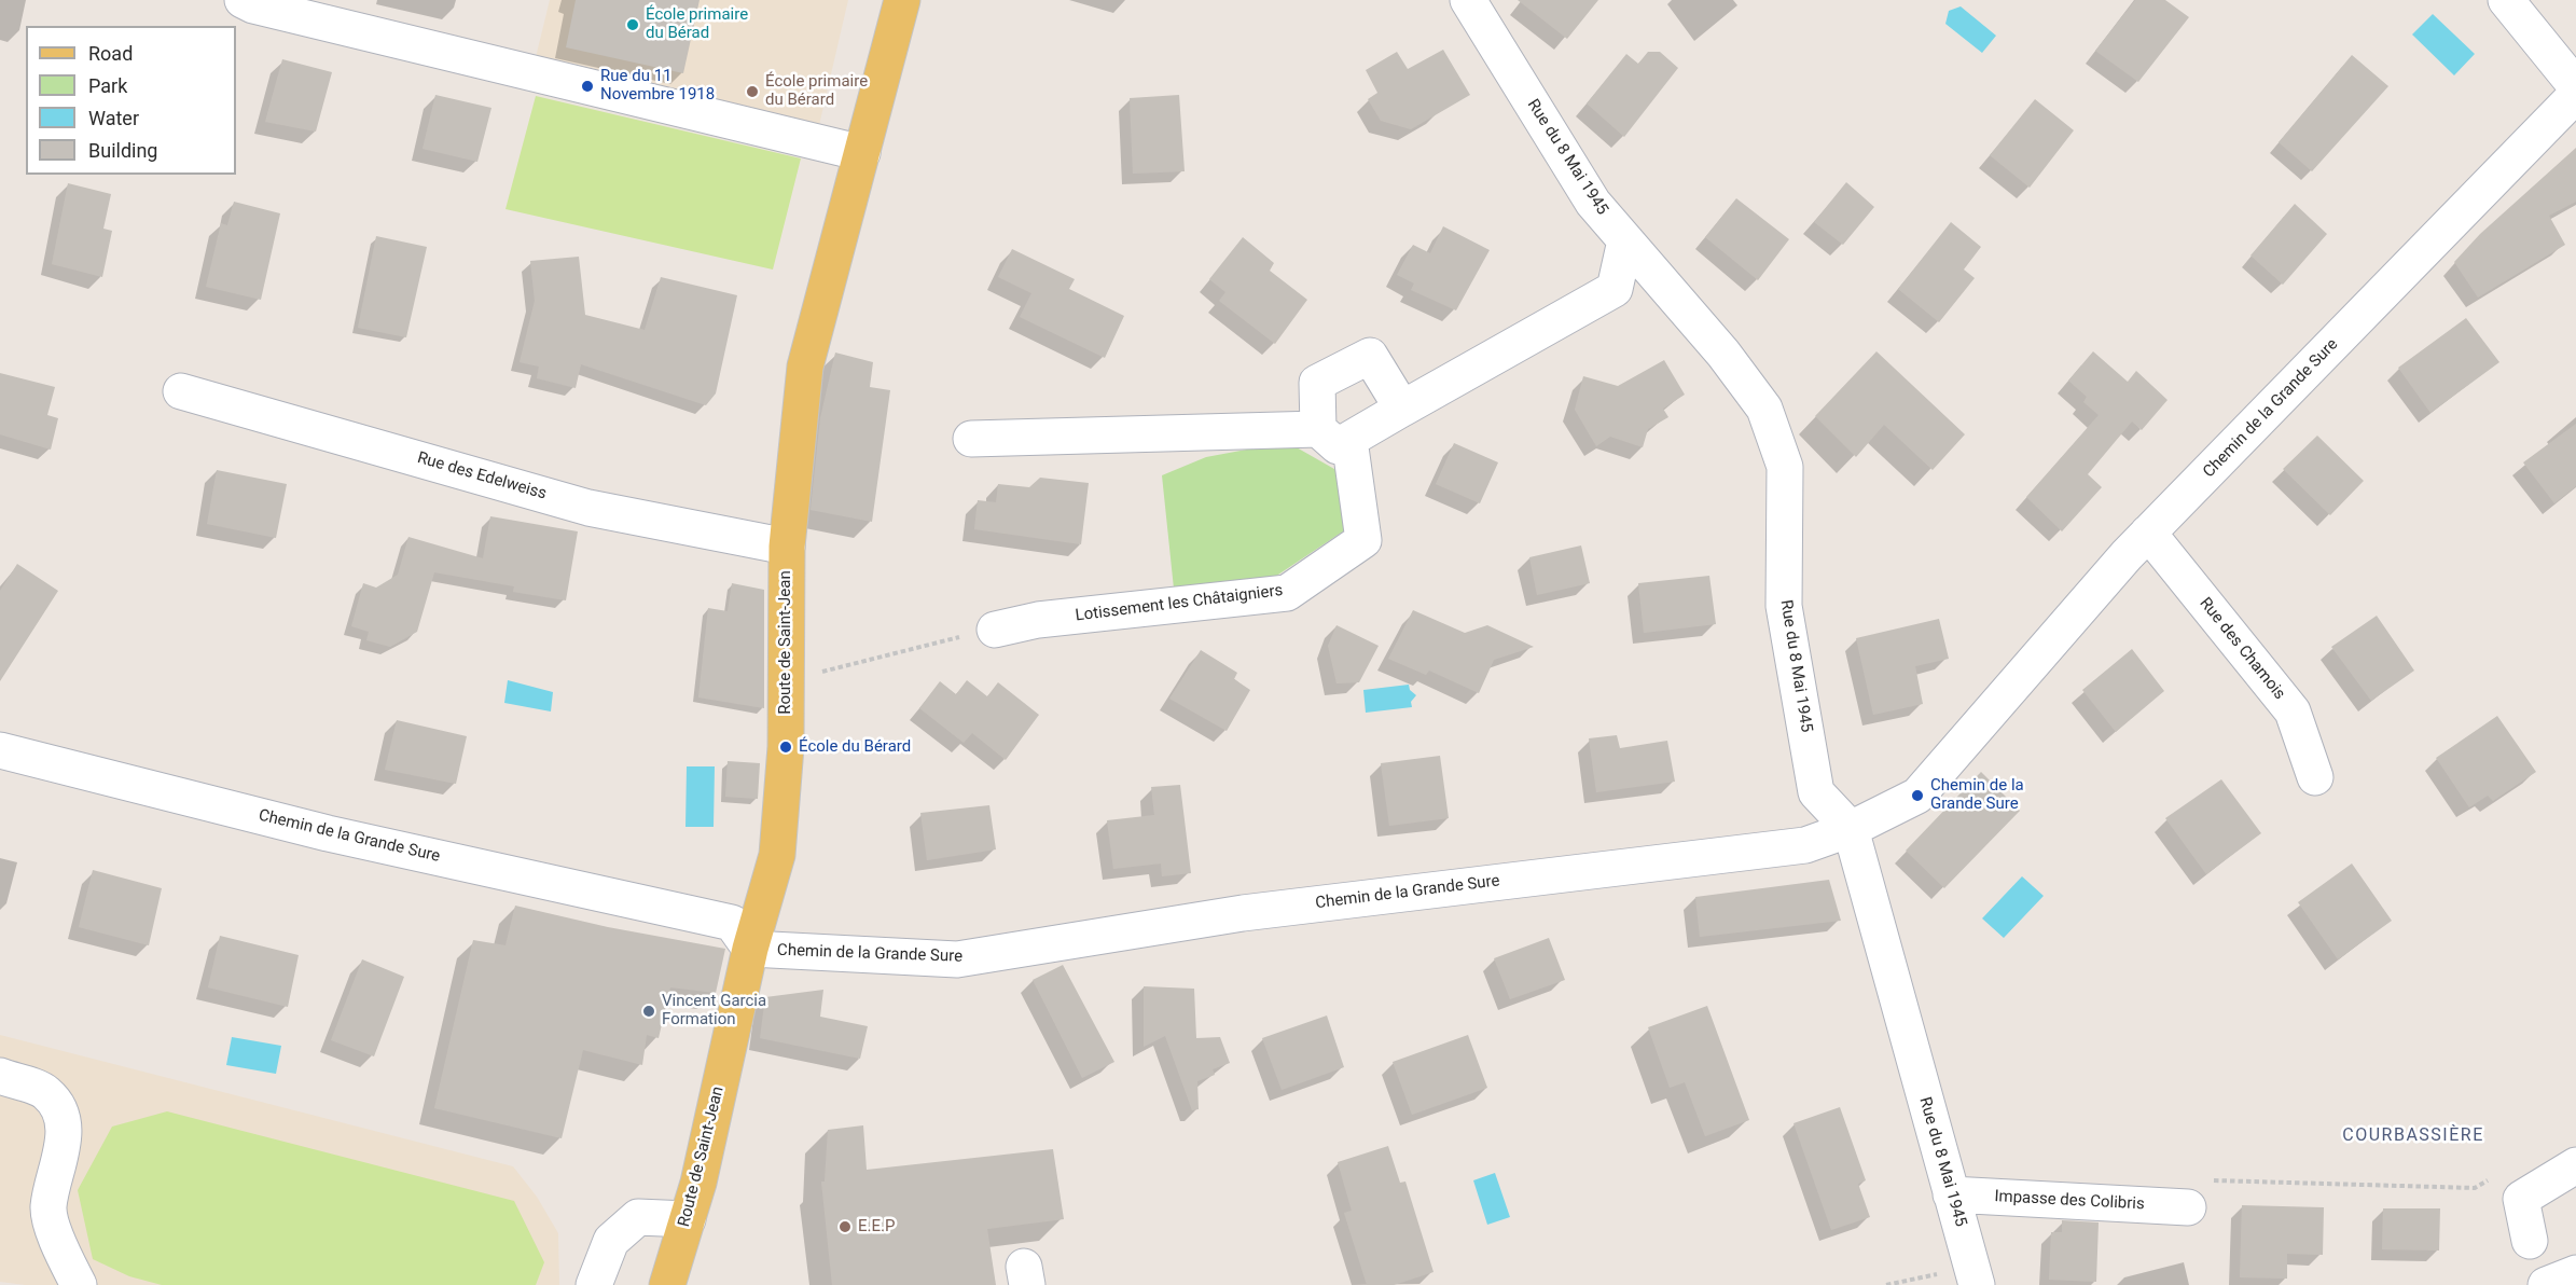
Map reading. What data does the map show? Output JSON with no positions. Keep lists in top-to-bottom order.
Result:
{
  "streets": {
    "main road": ["Route de Saint-Jean"],
    "street": [
      "Rue du 8 Mai 1945",
      "Chemin de la Grande Sure",
      "Rue des Edelweiss",
      "Lotissement les Châtaigniers",
      "Rue des Chamois",
      "Impasse des Colibris"
    ]
  },
  "crossings": [
    ["Rue du 8 Mai 1945", "Chemin de la Grande Sure"],
    ["Rue du 8 Mai 1945", "Impasse des Colibris"],
    ["Chemin de la Grande Sure", "Route de Saint-Jean"],
    ["Chemin de la Grande Sure", "Rue des Chamois"],
    ["Rue des Edelweiss", "Route de Saint-Jean"]
  ],
  "districts": ["COURBASSIÈRE"],
  "places": [
    "École primaire du Bérad",
    "Rue du 11 Novembre 1918",
    "École primaire du Bérard",
    "École du Bérard",
    "Chemin de la Grande Sure",
    "Vincent Garcia Formation",
    "E.E.P"
  ],
  "legend": [
    "Road",
    "Park",
    "Water",
    "Building"
  ]
}
